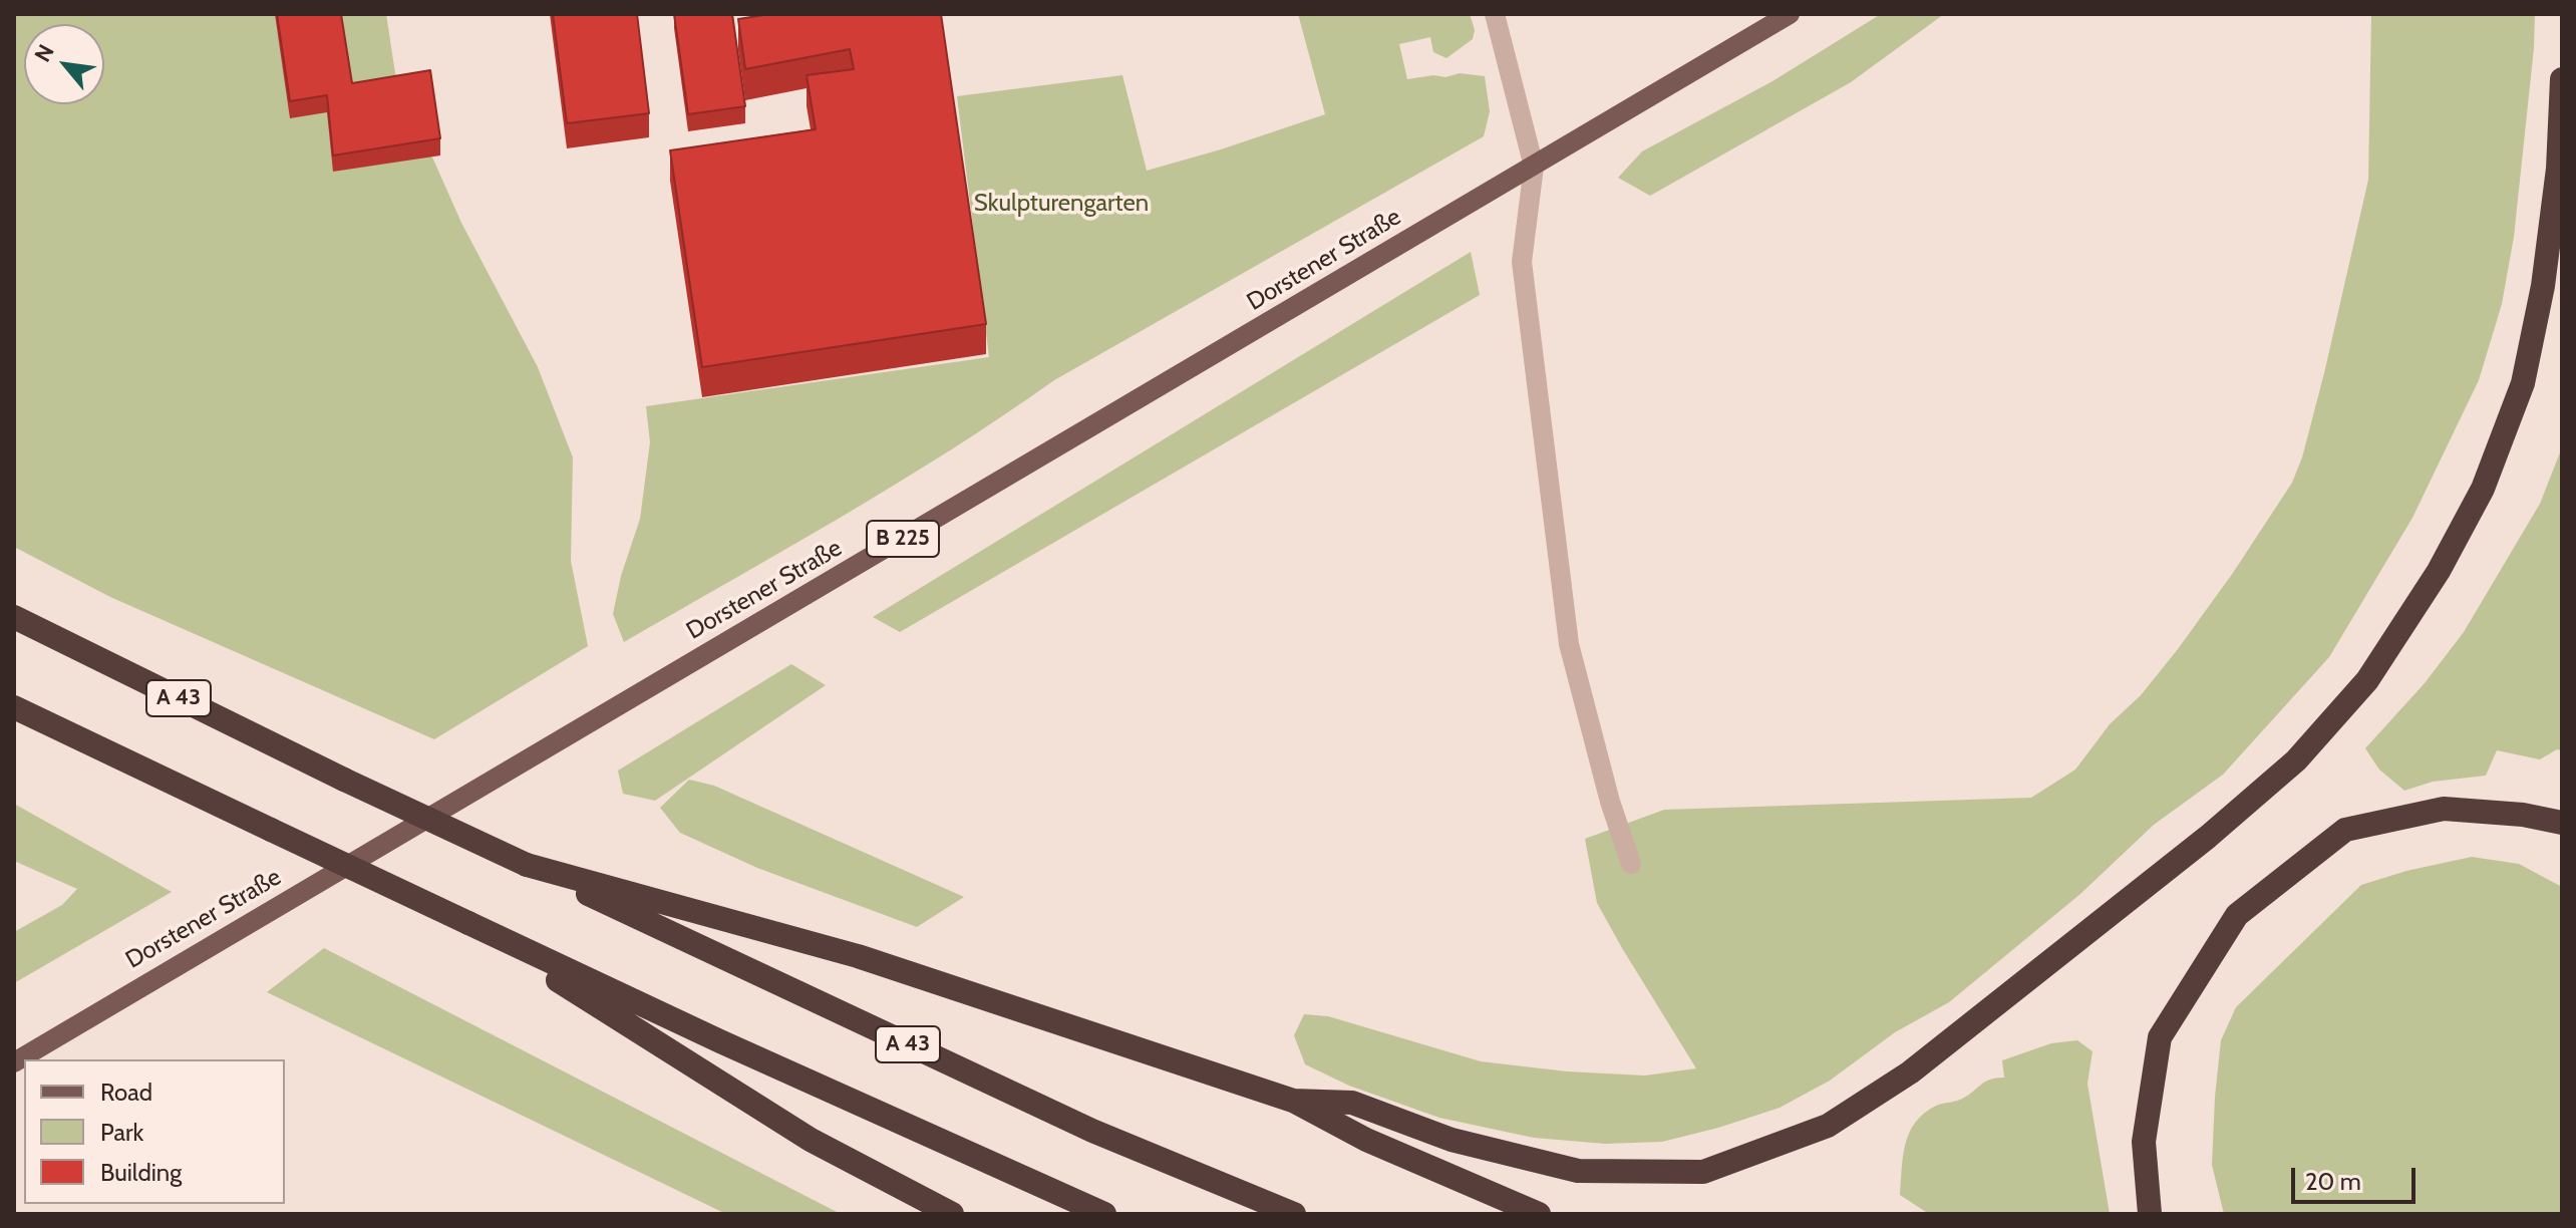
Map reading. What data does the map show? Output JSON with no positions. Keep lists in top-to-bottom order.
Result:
{
  "streets": {
    "highway": ["A 43"],
    "main road": ["Dorstener Straße", "B 225"]
  },
  "parks": ["Skulpturengarten"],
  "legend": ["Road", "Park", "Building"],
  "scale_bar": "20 m",
  "north": "top left"
}
